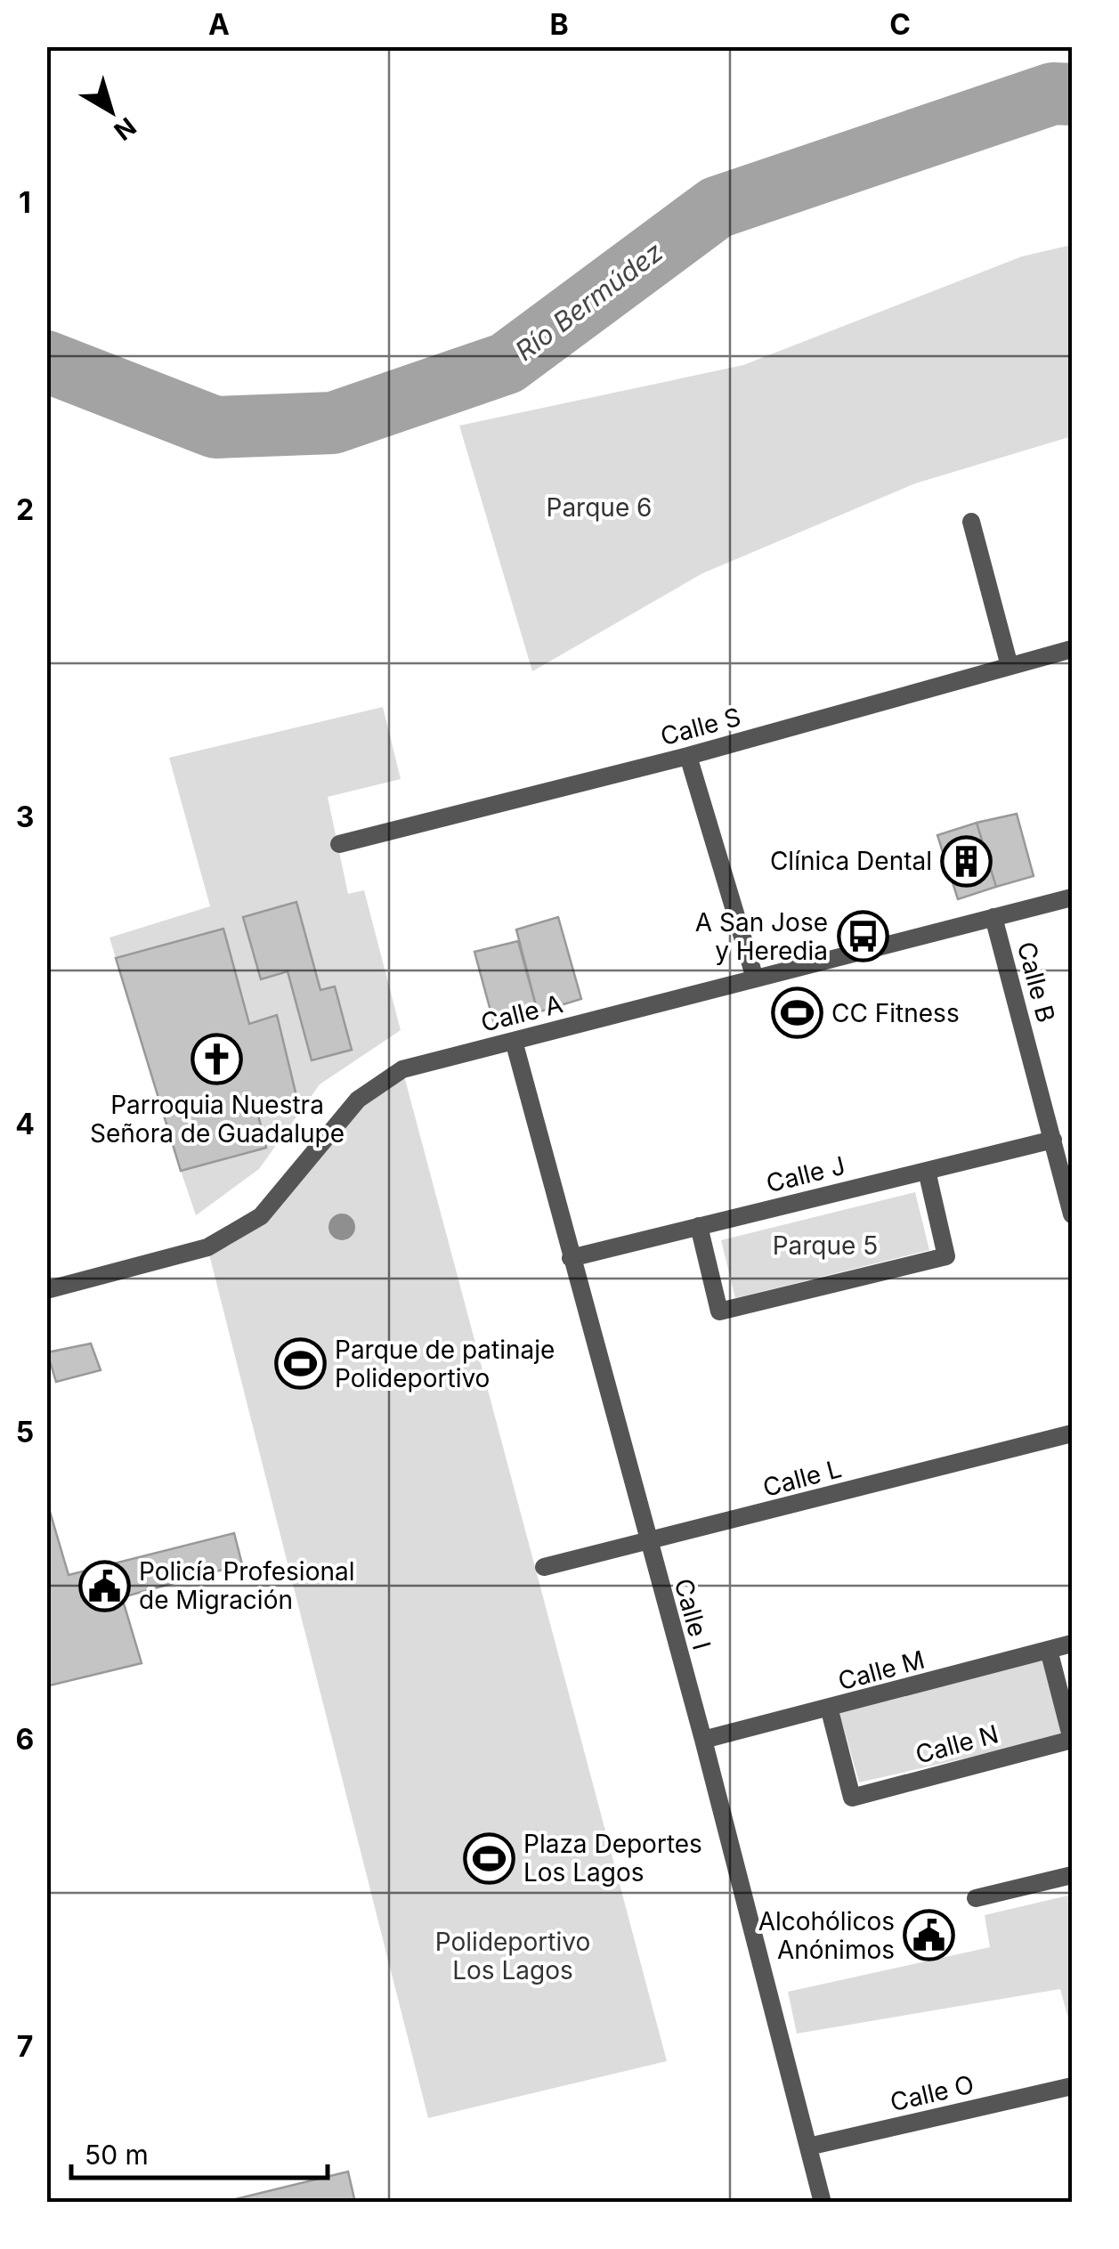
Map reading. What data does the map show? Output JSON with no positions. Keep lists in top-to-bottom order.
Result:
{
  "streets": {
    "street": [
      "Calle S",
      "Calle B",
      "Calle A",
      "Calle J",
      "Calle L",
      "Calle I",
      "Calle M",
      "Calle N",
      "Calle O"
    ]
  },
  "crossings": [
    ["Calle B", "Calle A"],
    ["Calle B", "Calle J"],
    ["Calle A", "Calle I"],
    ["Calle J", "Calle I"],
    ["Calle L", "Calle I"],
    ["Calle I", "Calle M"],
    ["Calle I", "Calle O"],
    ["Calle M", "Calle N"]
  ],
  "water": ["Río Bermúdez"],
  "parks": ["Parque 6", "Parque 5", "Polideportivo Los Lagos"],
  "places": {
    "building": ["Clínica Dental"],
    "bus stop": ["A San Jose y Heredia"],
    "sports": ["CC Fitness", "Parque de patinaje Polideportivo", "Plaza Deportes Los Lagos"],
    "church": ["Parroquia Nuestra Señora de Guadalupe"],
    "public building": ["Policía Profesional de Migración", "Alcohólicos Anónimos"]
  },
  "scale_bar": "50 m",
  "north": "bottom right",
  "grid": {
    "columns": ["A", "B", "C"],
    "rows": [
      "1",
      "2",
      "3",
      "4",
      "5",
      "6",
      "7"
    ]
  }
}
